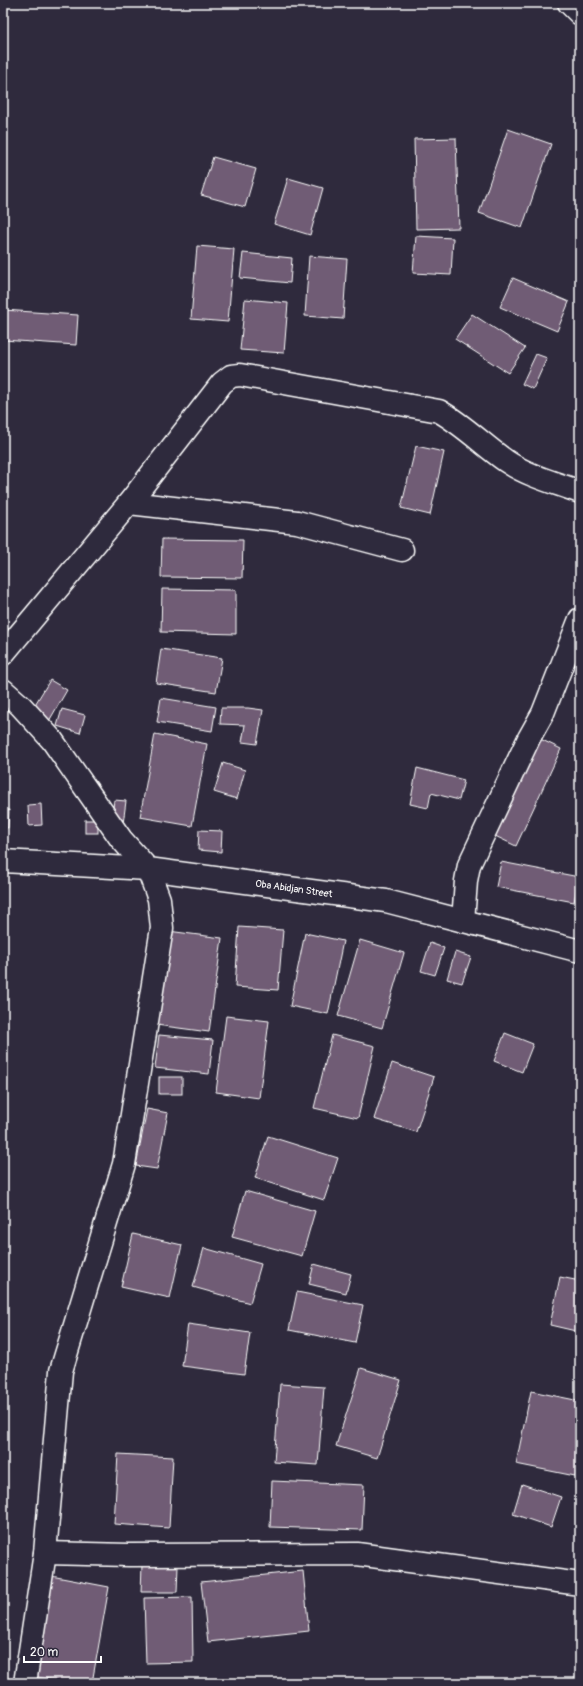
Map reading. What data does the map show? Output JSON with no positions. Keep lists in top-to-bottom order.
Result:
{
  "streets": {
    "street": ["Oba Abidjan Street"]
  },
  "scale_bar": "20 m"
}
